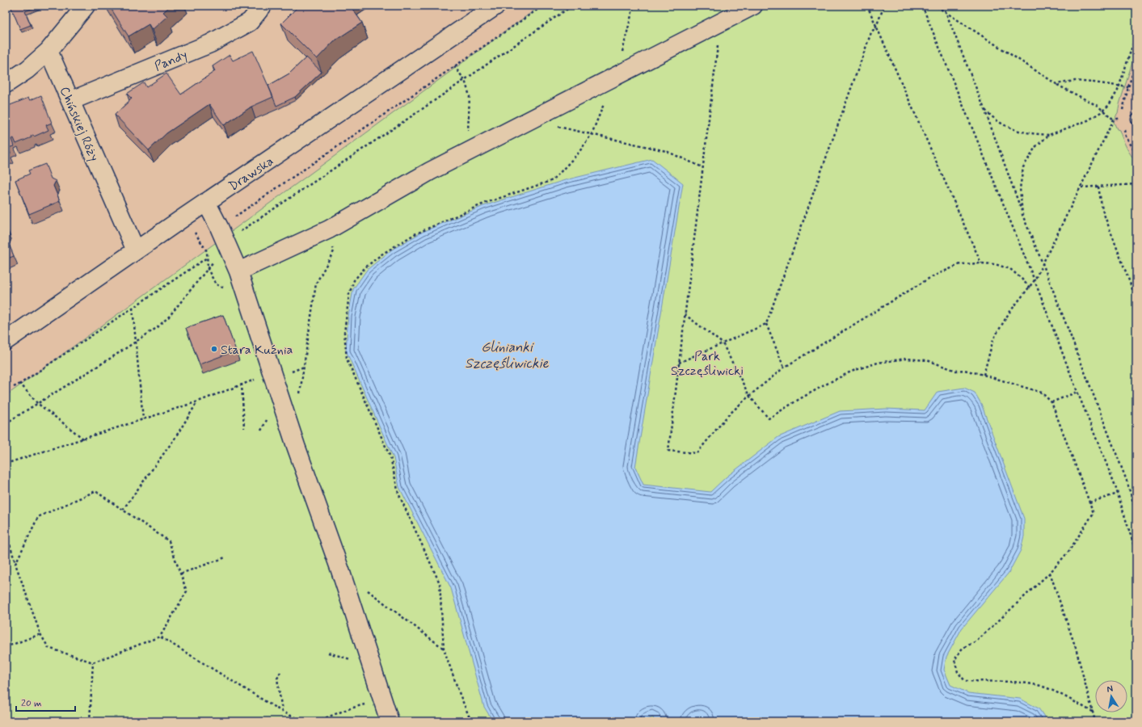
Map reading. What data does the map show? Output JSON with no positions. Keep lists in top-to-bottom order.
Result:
{
  "streets": {
    "street": ["Pandy", "Chińskiej Róży", "Drawska"]
  },
  "crossings": [
    ["Pandy", "Chińskiej Róży"],
    ["Chińskiej Róży", "Drawska"]
  ],
  "water": ["Glinianki Szczęśliwickie"],
  "parks": ["Park Szczęśliwicki"],
  "places": ["Stara Kuźnia"],
  "scale_bar": "20 m",
  "north": "top"
}
